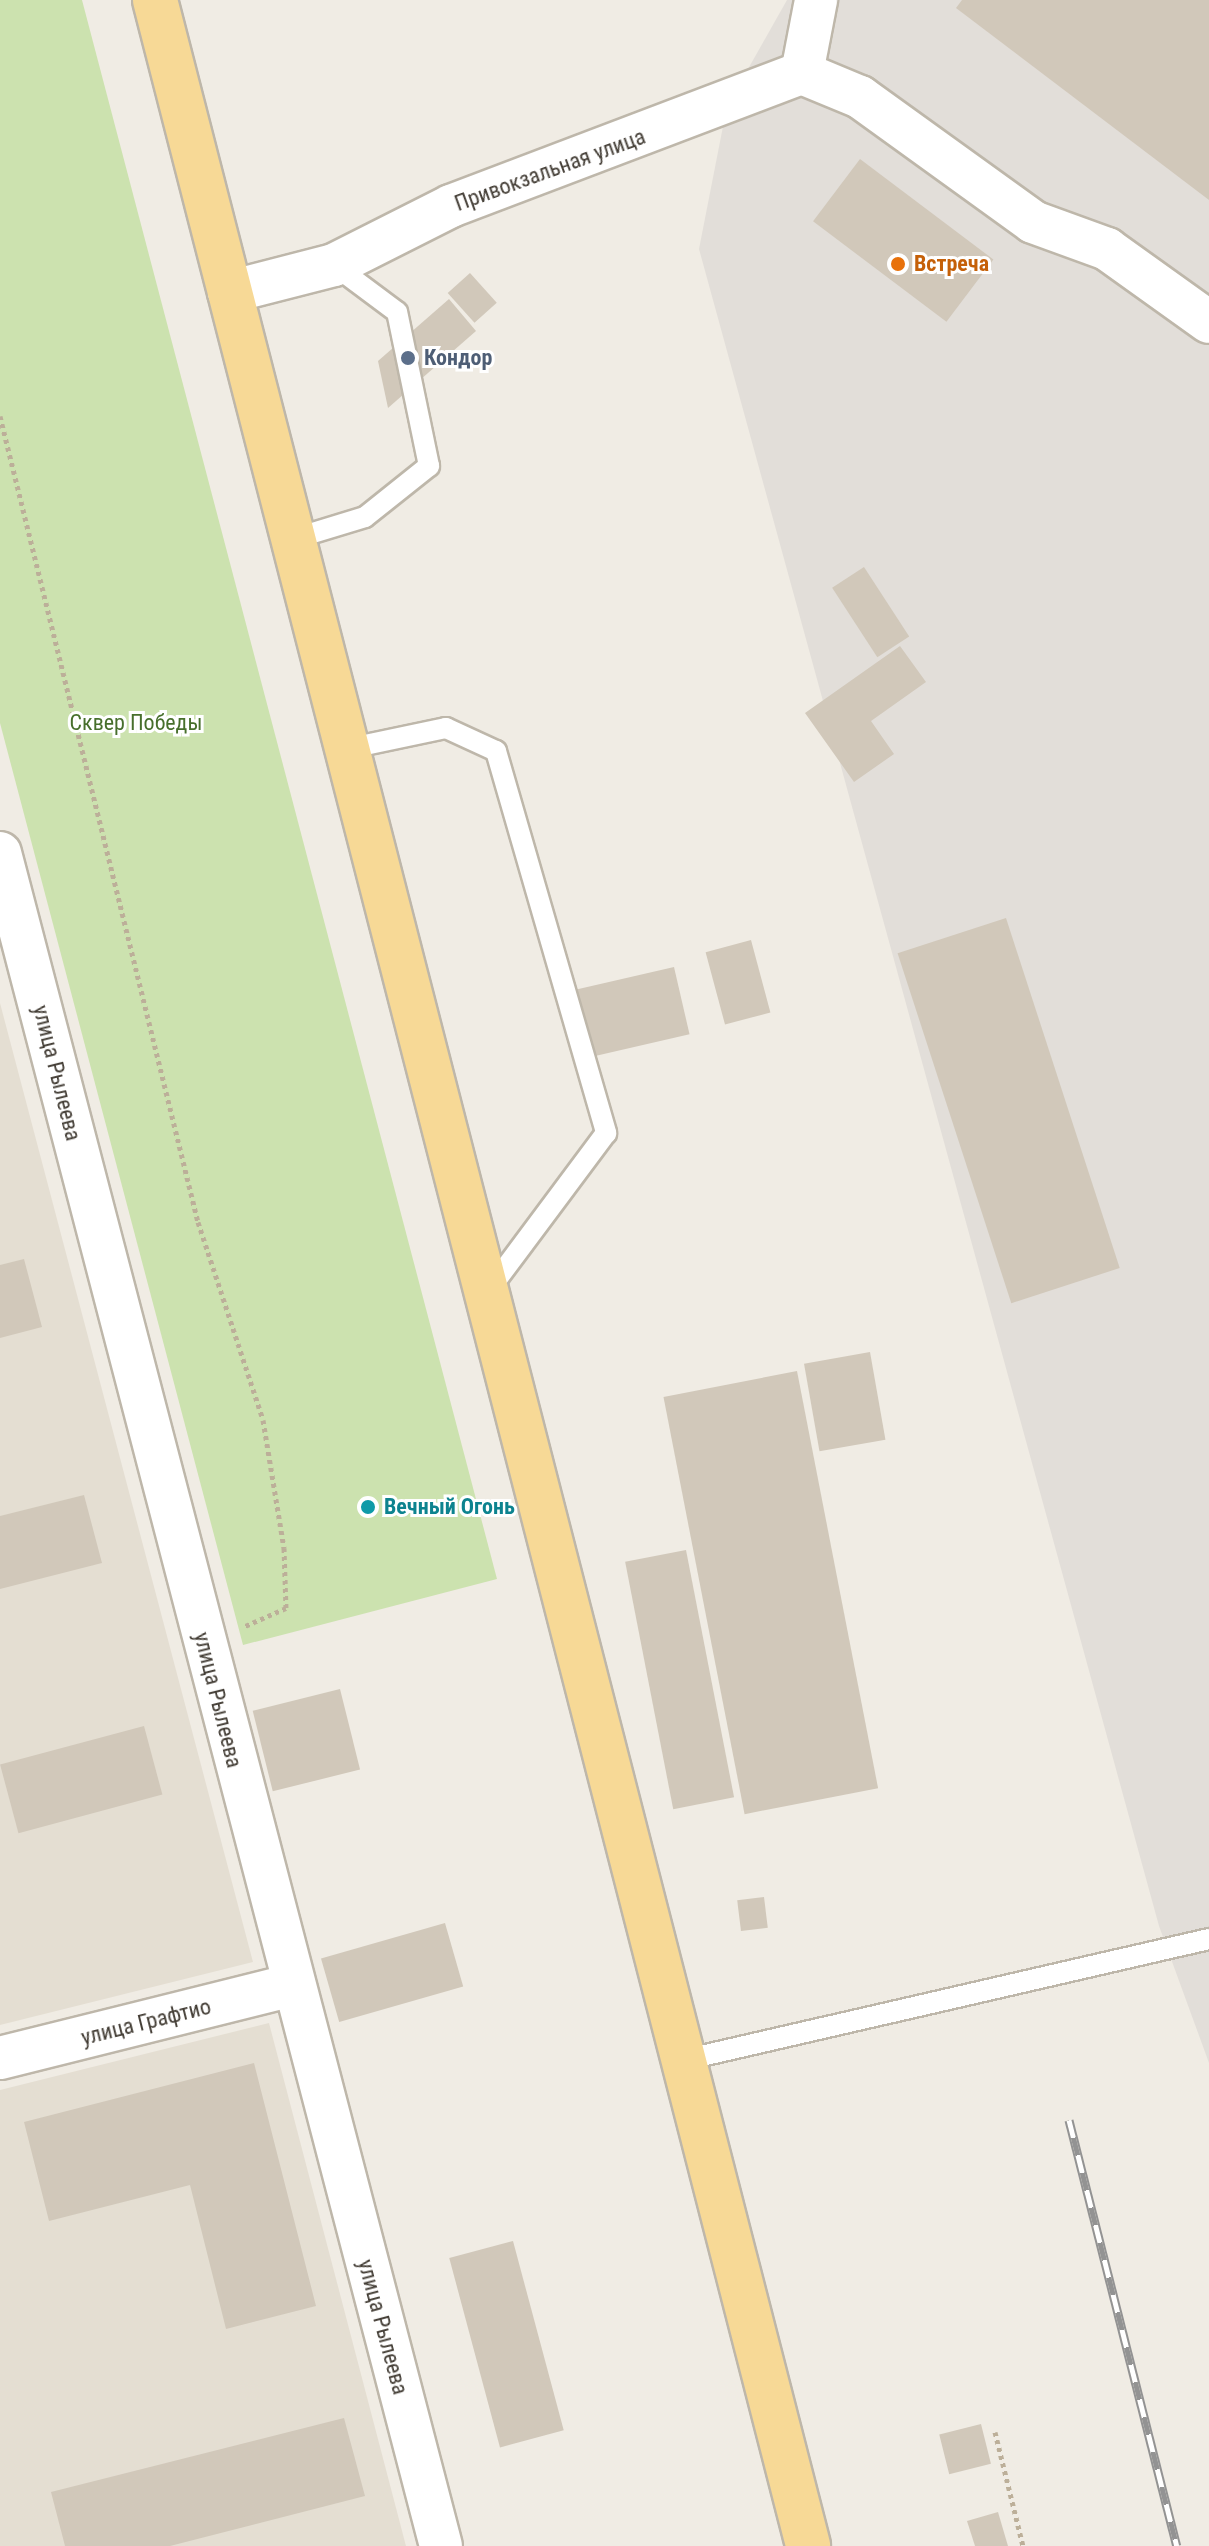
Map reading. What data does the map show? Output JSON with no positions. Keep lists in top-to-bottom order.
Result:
{
  "streets": {
    "street": ["Привокзальная улица", "улица Рылеева", "улица Графтио"]
  },
  "crossings": [
    ["улица Рылеева", "улица Графтио"]
  ],
  "parks": ["Сквер Победы"],
  "places": ["Встреча", "Кондор", "Вечный Огонь"]
}
